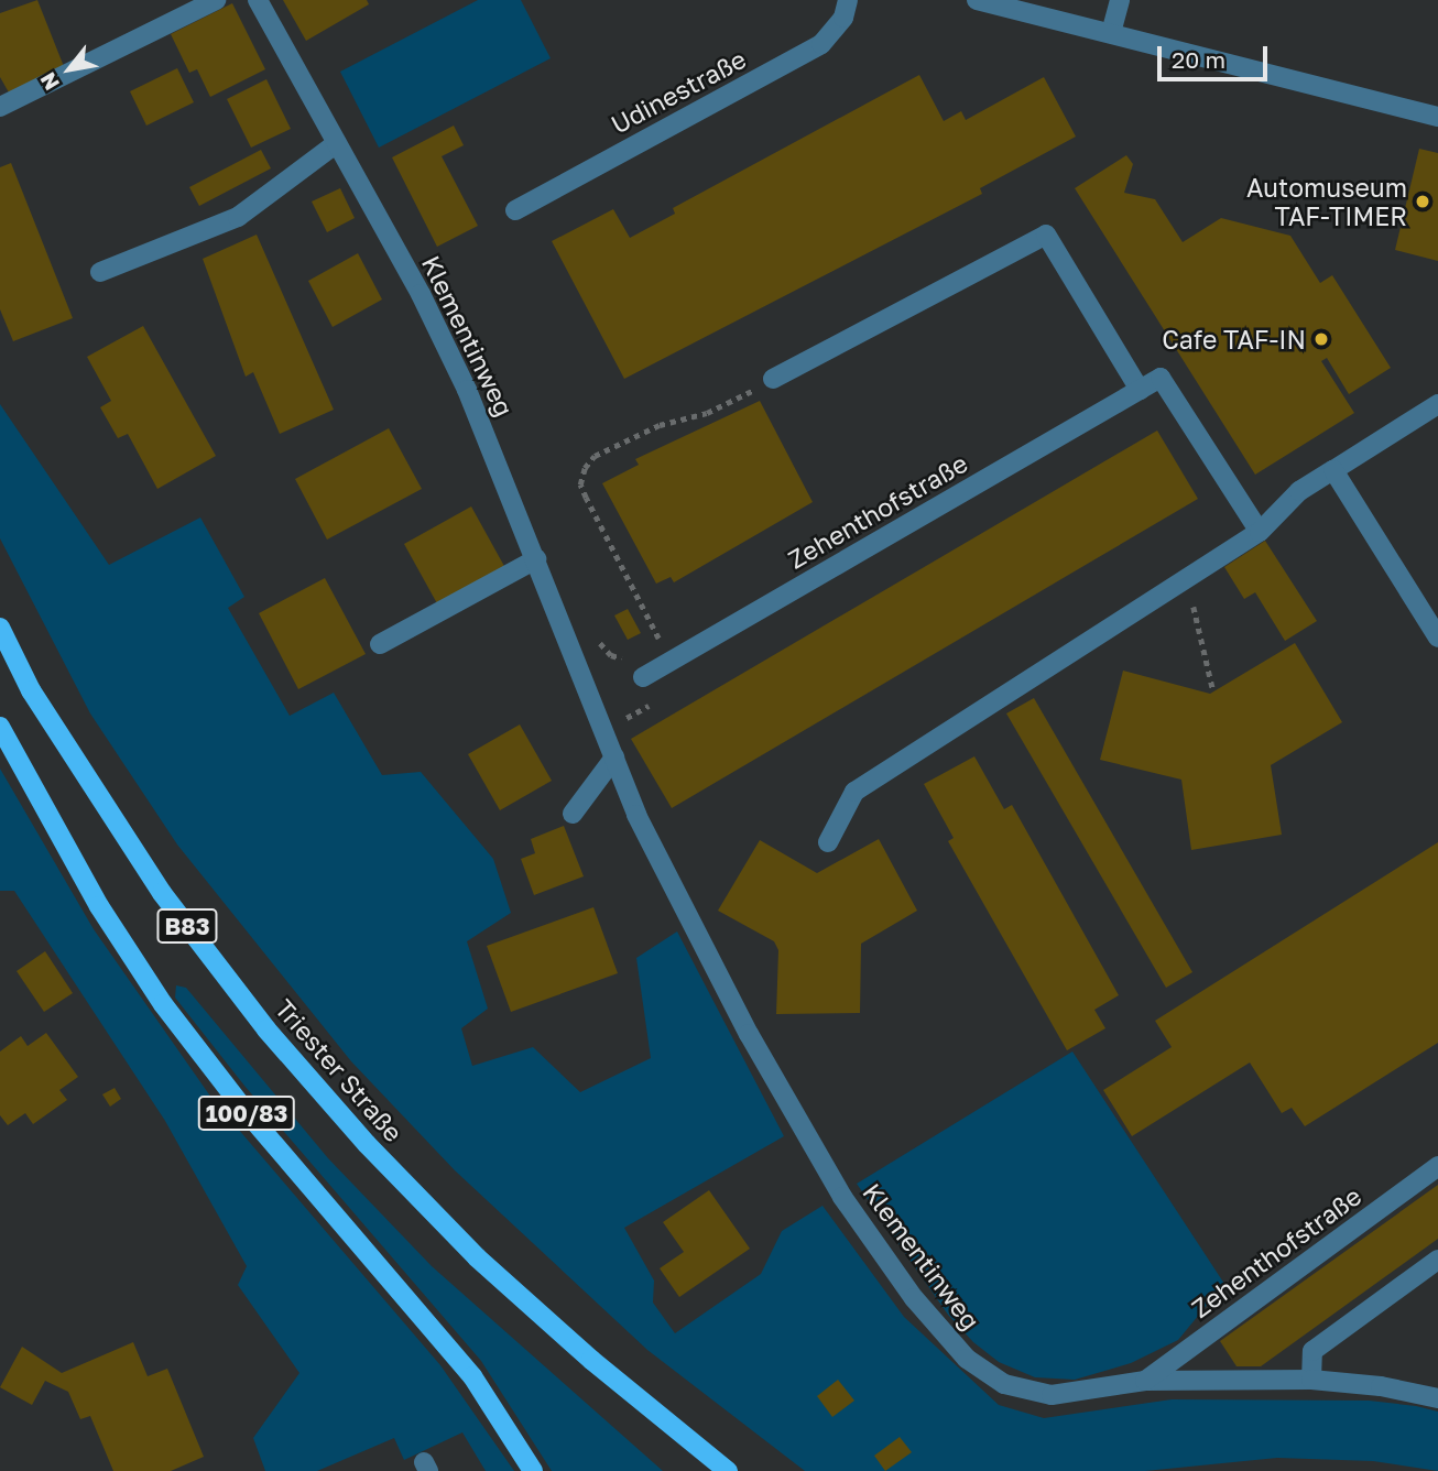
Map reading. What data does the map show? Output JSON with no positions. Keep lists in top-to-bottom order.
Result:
{
  "streets": {
    "main road": ["B83", "Triester Straße", "100/83"],
    "street": ["Udinestraße", "Klementinweg", "Zehenthofstraße"]
  },
  "crossings": [
    ["Klementinweg", "Zehenthofstraße"]
  ],
  "places": ["Automuseum TAF-TIMER", "Cafe TAF-IN"],
  "scale_bar": "20 m",
  "north": "bottom left"
}
